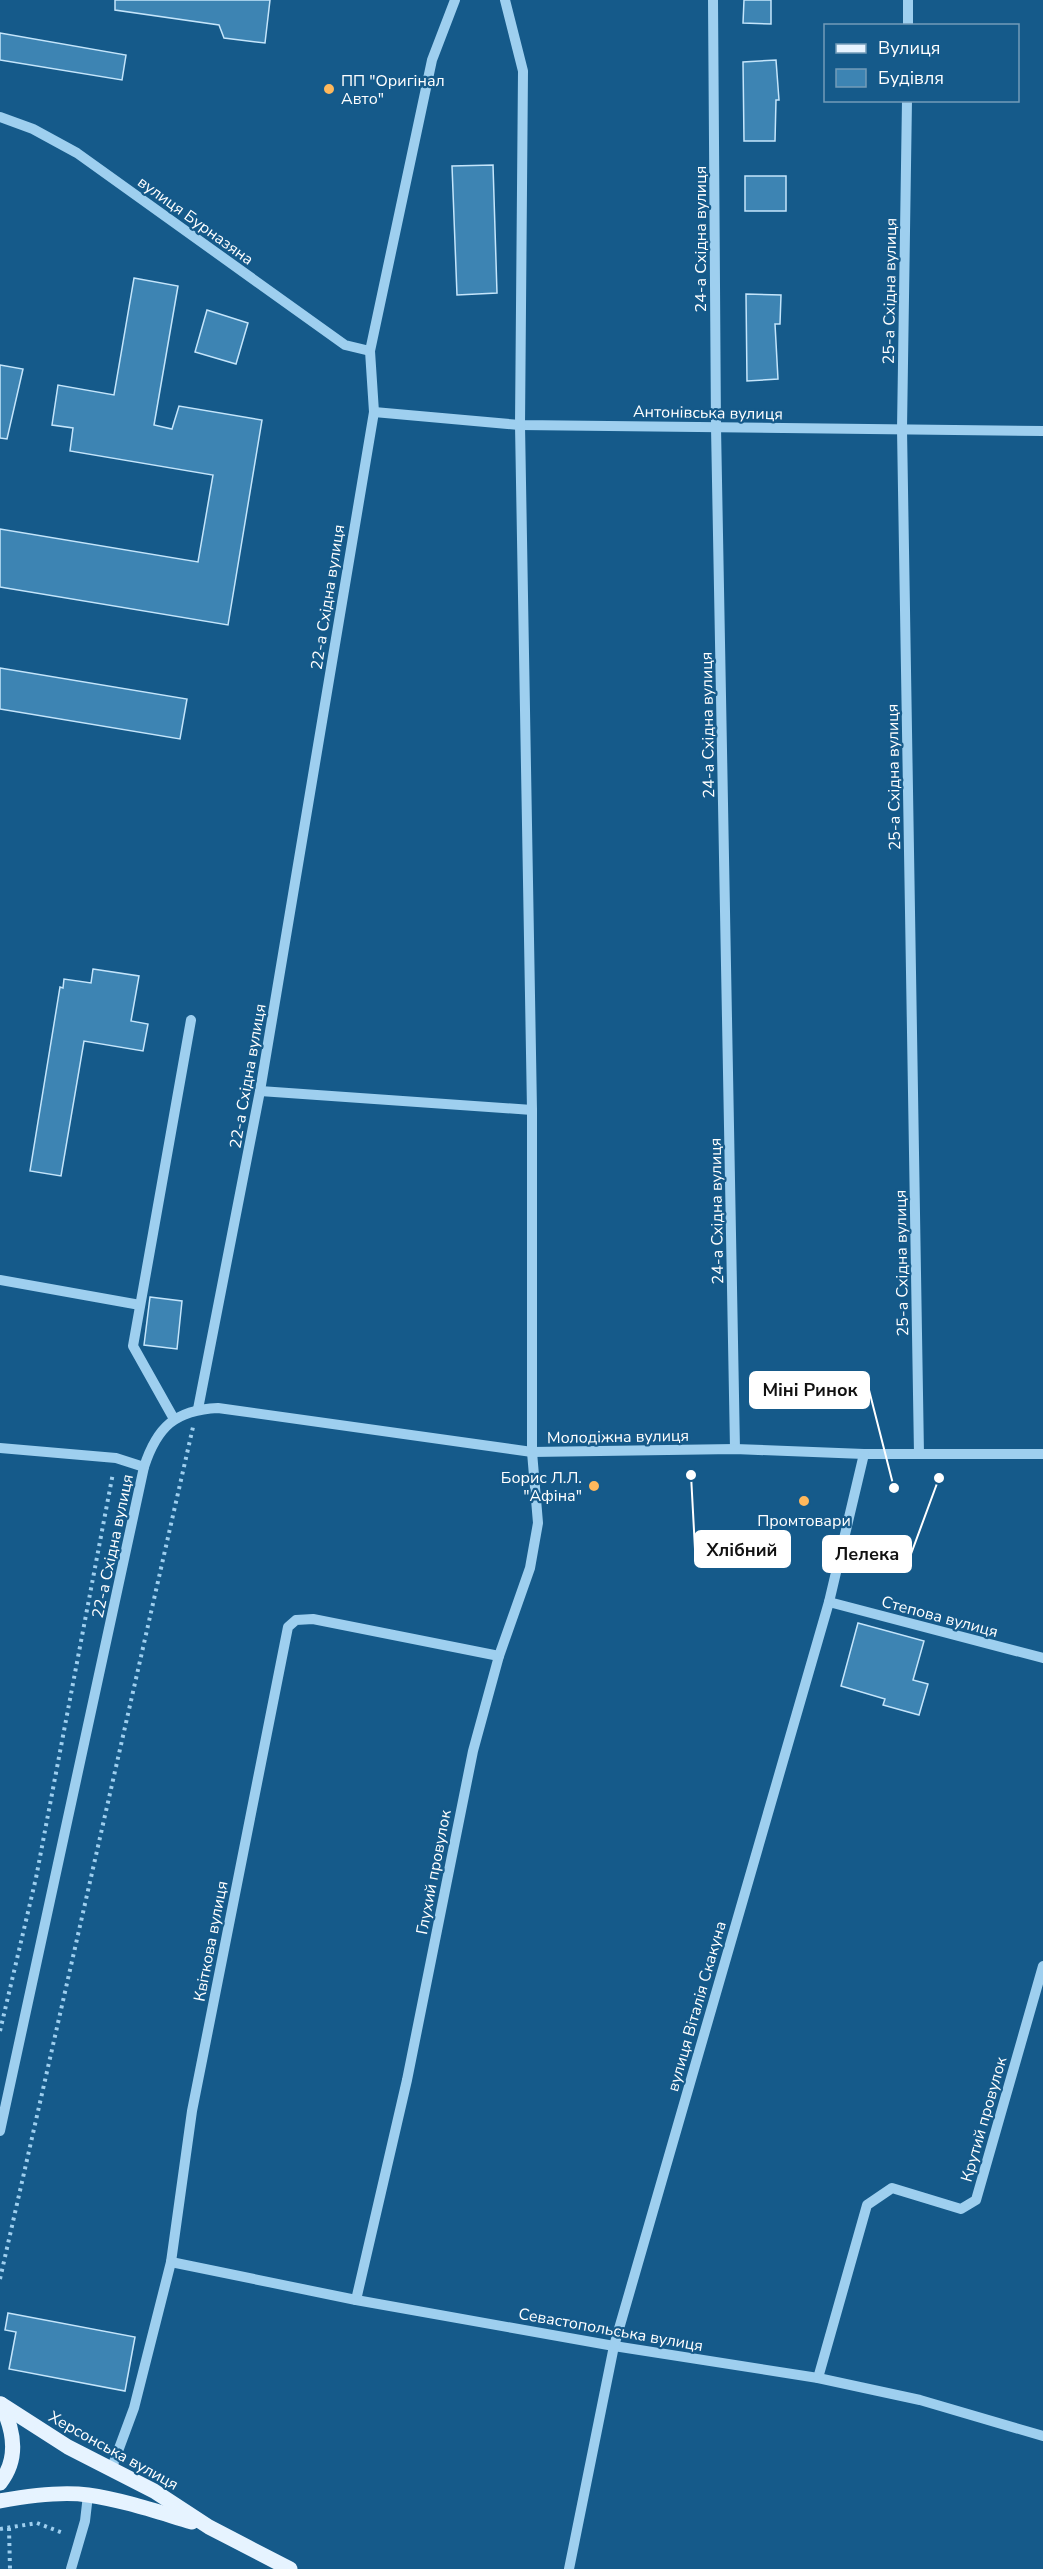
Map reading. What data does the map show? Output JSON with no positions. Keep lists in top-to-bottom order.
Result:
{
  "streets": {
    "main road": ["Херсонська вулиця"],
    "street": [
      "вулиця Бурназяна",
      "24-а Східна вулиця",
      "25-а Східна вулиця",
      "Антонівська вулиця",
      "22-а Східна вулиця",
      "Молодіжна вулиця",
      "Степова вулиця",
      "Глухий провулок",
      "Квіткова вулиця",
      "вулиця Віталія Скакуна",
      "Крутий провулок",
      "Севастопольська вулиця"
    ]
  },
  "crossings": [
    ["вулиця Бурназяна", "22-а Східна вулиця"],
    ["24-а Східна вулиця", "Антонівська вулиця"],
    ["24-а Східна вулиця", "Молодіжна вулиця"],
    ["25-а Східна вулиця", "Антонівська вулиця"],
    ["25-а Східна вулиця", "Молодіжна вулиця"],
    ["Антонівська вулиця", "22-а Східна вулиця"],
    ["Антонівська вулиця", "Глухий провулок"],
    ["22-а Східна вулиця", "Молодіжна вулиця"],
    ["Молодіжна вулиця", "Глухий провулок"],
    ["Молодіжна вулиця", "вулиця Віталія Скакуна"],
    ["Степова вулиця", "вулиця Віталія Скакуна"],
    ["Глухий провулок", "Квіткова вулиця"],
    ["Глухий провулок", "Севастопольська вулиця"],
    ["Квіткова вулиця", "Севастопольська вулиця"],
    ["Квіткова вулиця", "Херсонська вулиця"],
    ["вулиця Віталія Скакуна", "Севастопольська вулиця"],
    ["Крутий провулок", "Севастопольська вулиця"]
  ],
  "places": [
    "ПП \"Оригінал Авто\"",
    "Хлібний",
    "Лелека",
    "Борис Л.Л. \"Афіна\"",
    "Міні Ринок",
    "Промтовари"
  ],
  "legend": ["Вулиця", "Будівля"]
}
